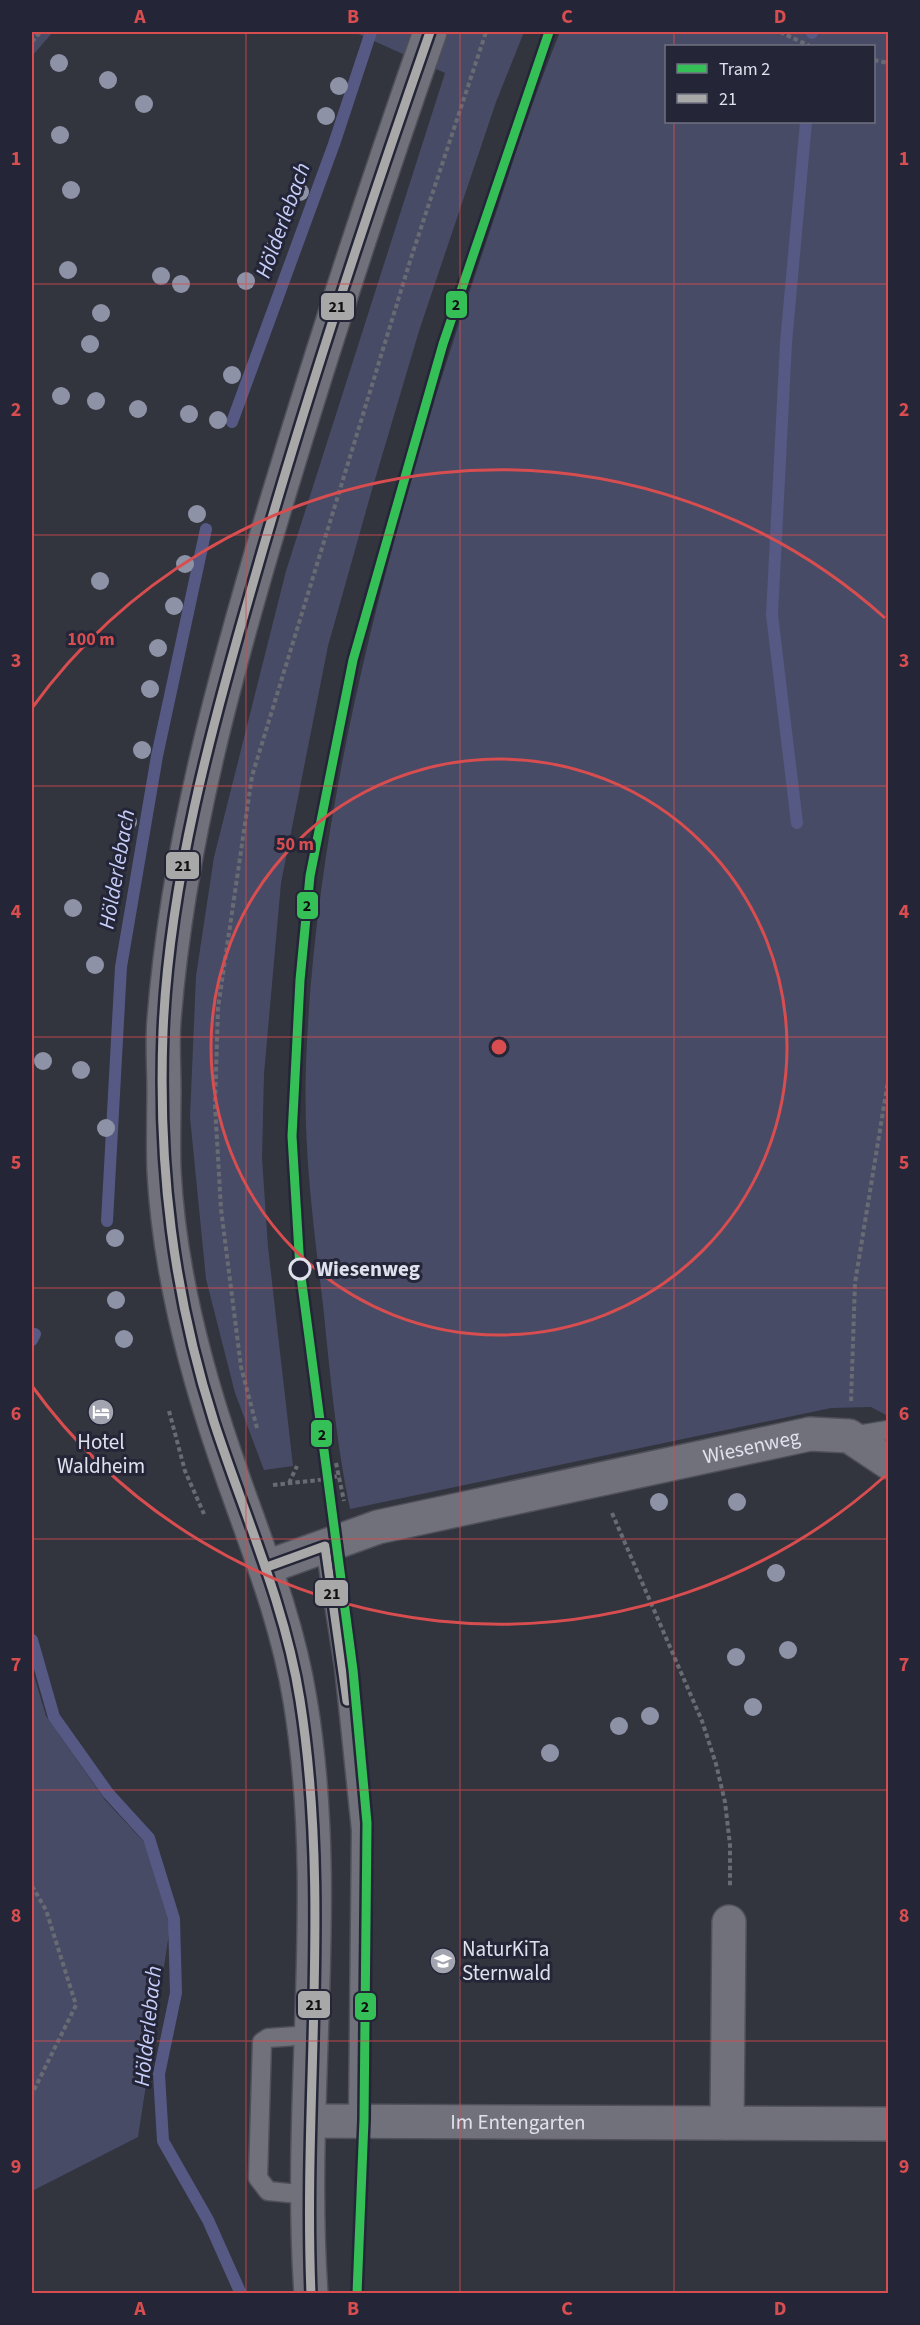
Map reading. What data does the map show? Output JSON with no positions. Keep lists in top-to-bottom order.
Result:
{
  "streets": {
    "main road": ["Wiesenweg", "Im Entengarten"]
  },
  "water": ["Hölderlebach"],
  "places": {
    "other": ["Wiesenweg"],
    "hotel": ["Hotel Waldheim"],
    "school or university": ["NaturKiTa Sternwald"]
  },
  "lines": ["tram line 2", "transit line 21"],
  "legend": ["Tram 2", "21"],
  "grid": {
    "columns": [
      "A",
      "B",
      "C",
      "D"
    ],
    "rows": [
      "1",
      "2",
      "3",
      "4",
      "5",
      "6",
      "7",
      "8",
      "9"
    ]
  },
  "rings": ["100 m", "50 m"]
}
